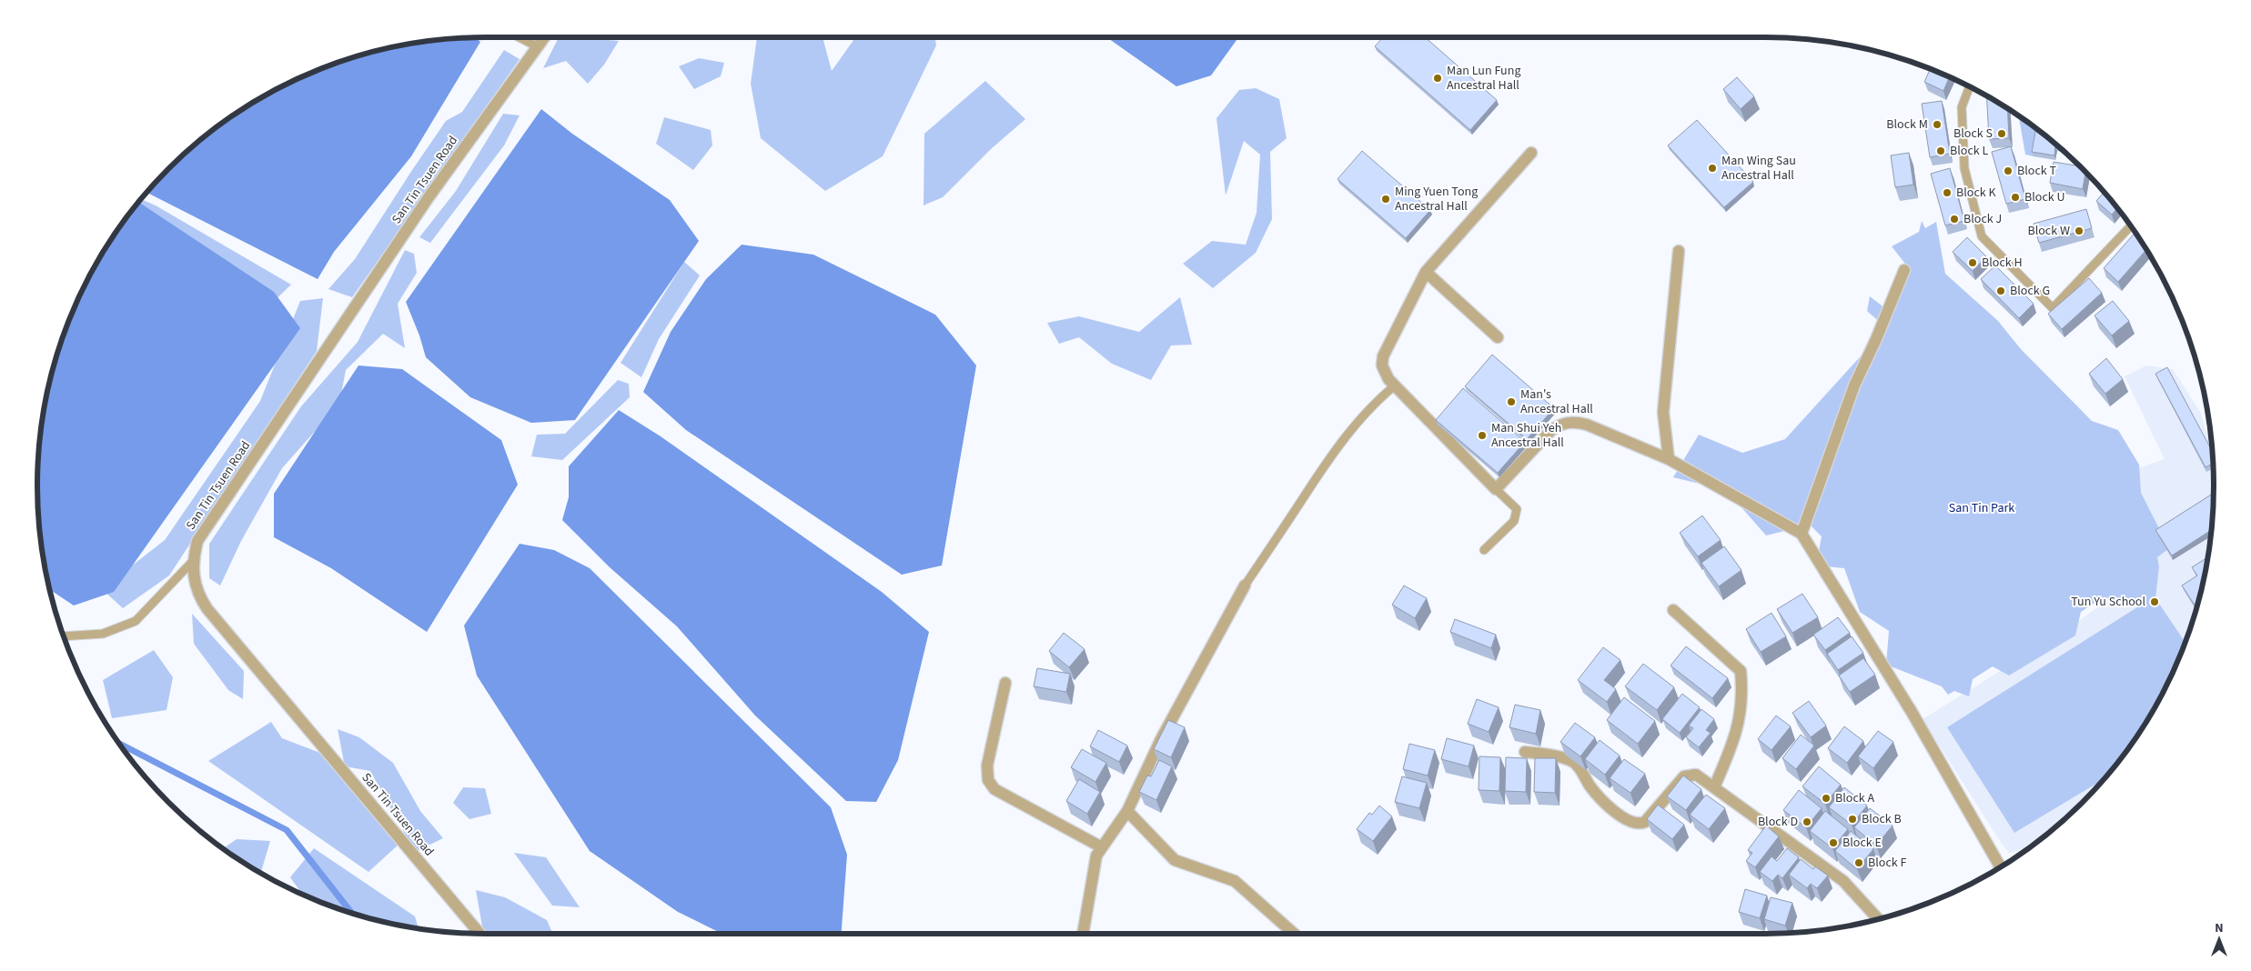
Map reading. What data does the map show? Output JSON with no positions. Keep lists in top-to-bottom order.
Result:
{
  "streets": {
    "street": ["San Tin Tsuen Road"]
  },
  "parks": ["San Tin Park"],
  "places": [
    "Man Lun Fung Ancestral Hall",
    "Block M",
    "Block S",
    "Block L",
    "Man Wing Sau Ancestral Hall",
    "Block T",
    "Block K",
    "Block U",
    "Ming Yuen Tong Ancestral Hall",
    "Block J",
    "Block W",
    "Block H",
    "Block G",
    "Man's Ancestral Hall",
    "Man Shui Yeh Ancestral Hall",
    "Tun Yu School",
    "Block A",
    "Block B",
    "Block D",
    "Block E",
    "Block F"
  ],
  "north": "top"
}
